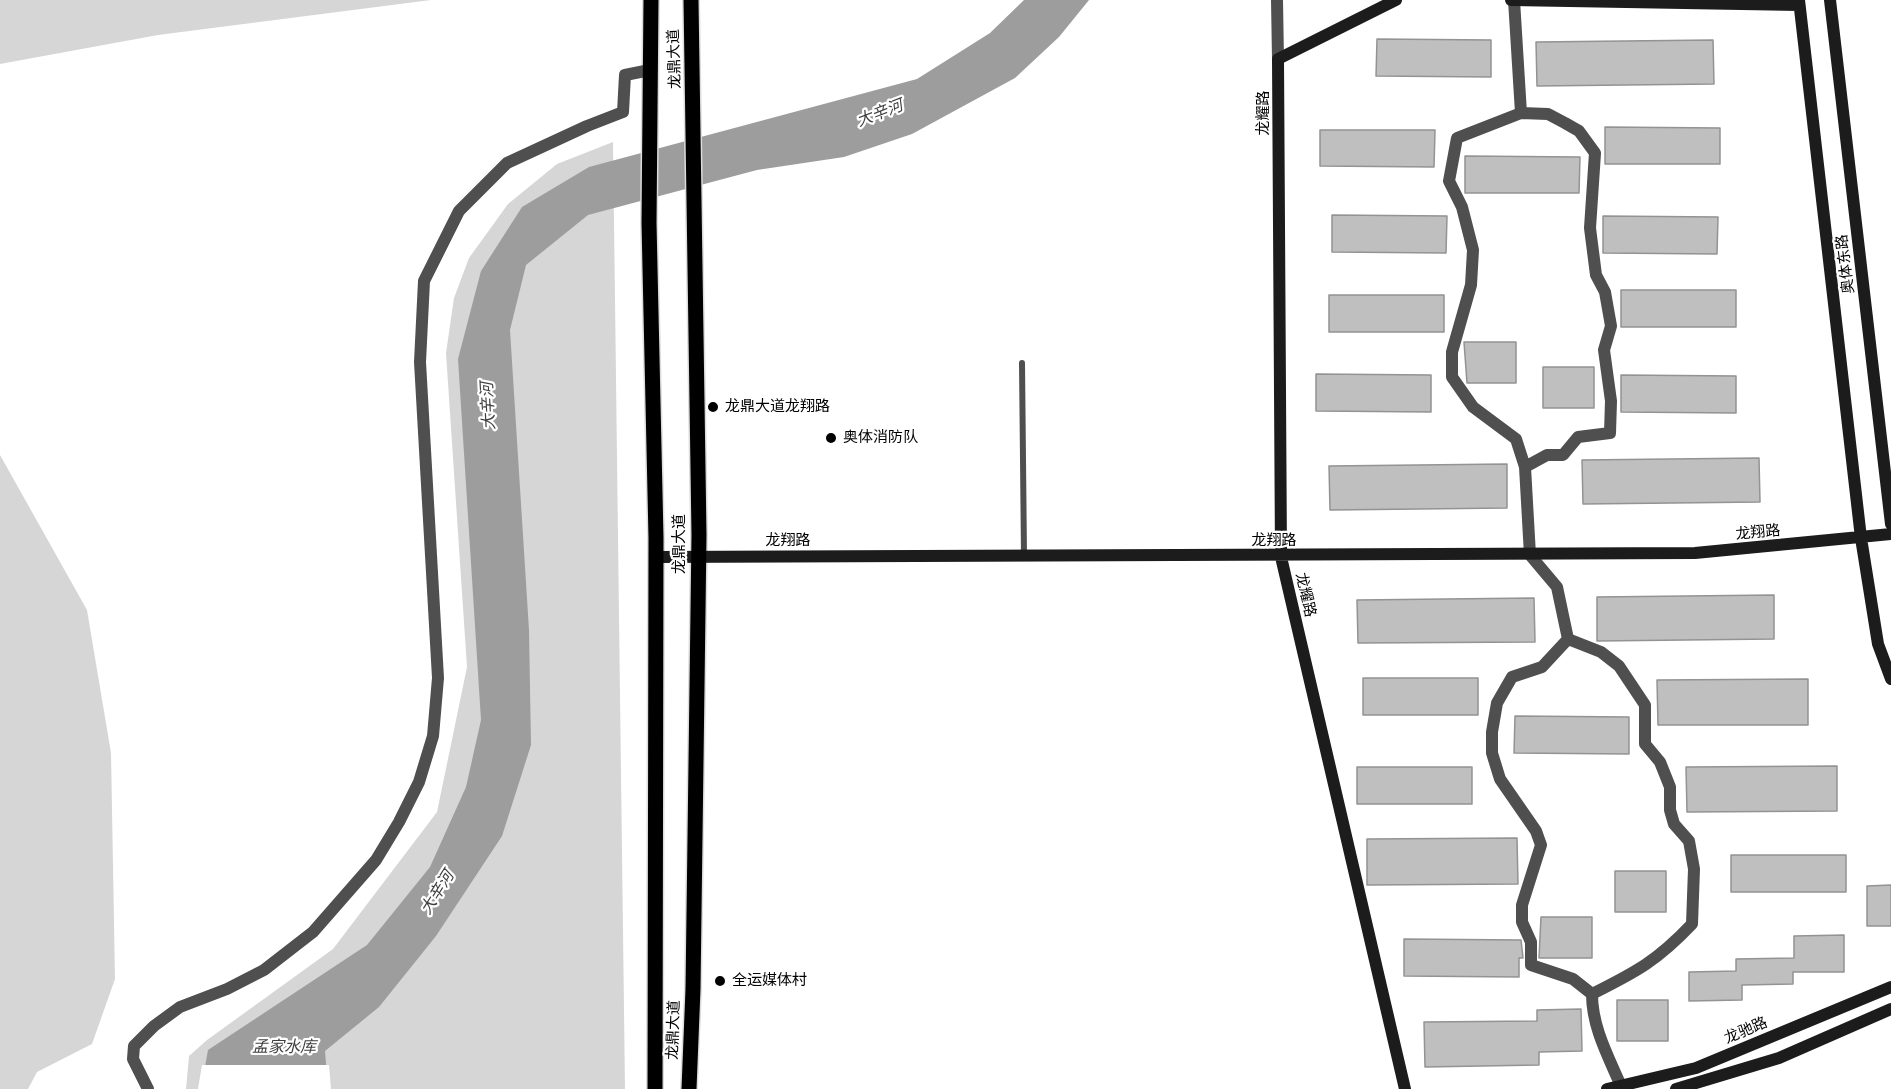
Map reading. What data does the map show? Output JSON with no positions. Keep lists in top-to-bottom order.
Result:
{
  "streets": {
    "main road": ["龙鼎大道"],
    "street": [
      "龙耀路",
      "奥体东路",
      "龙翔路",
      "龙驰路"
    ]
  },
  "crossings": [
    ["龙鼎大道", "龙翔路"],
    ["龙耀路", "龙翔路"]
  ],
  "water": ["大辛河", "孟家水库"],
  "places": ["龙鼎大道龙翔路", "奥体消防队", "全运媒体村"]
}
